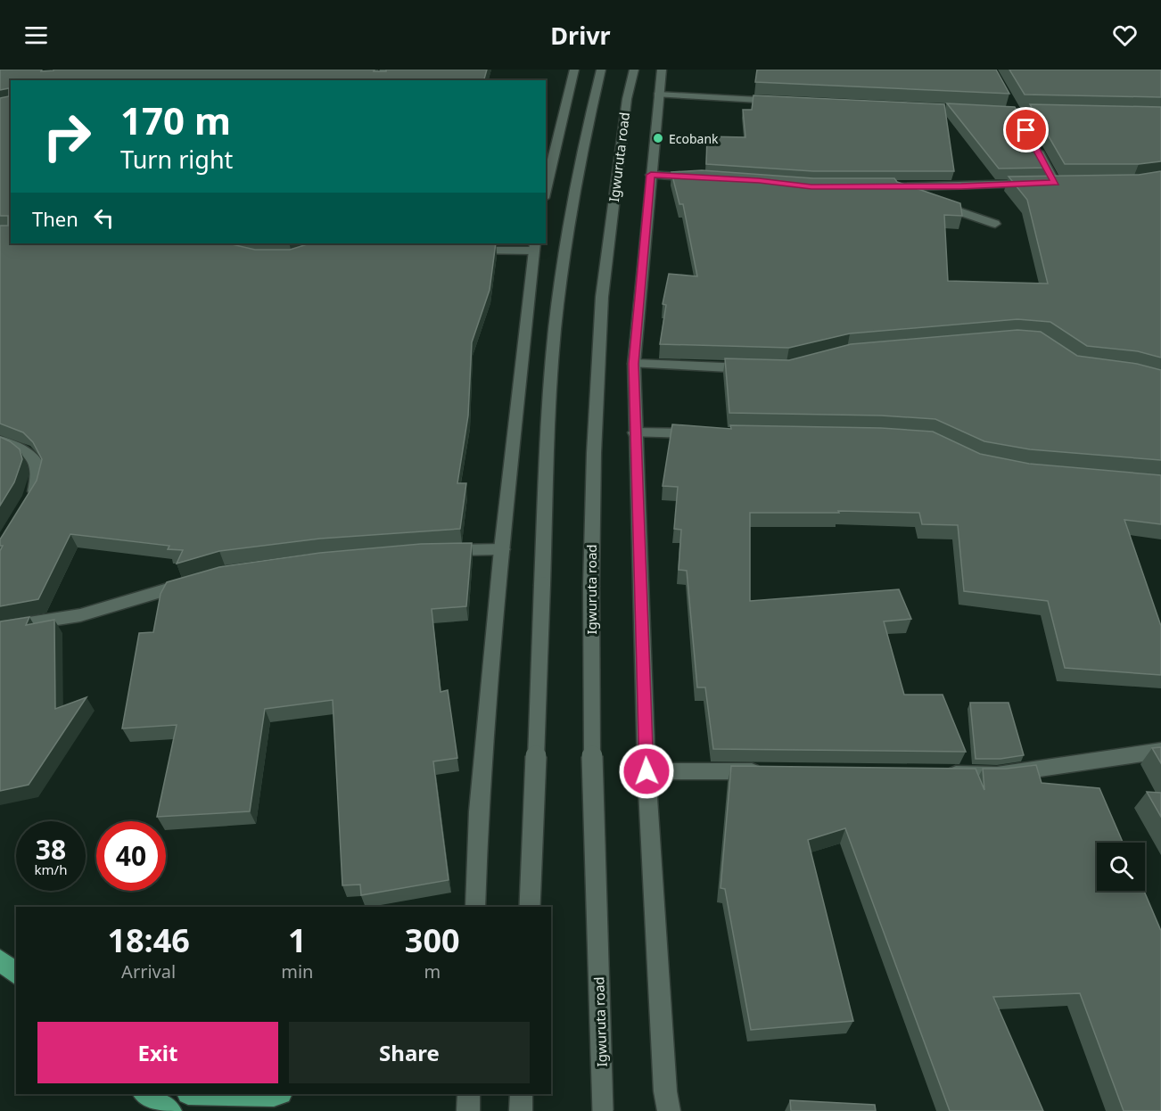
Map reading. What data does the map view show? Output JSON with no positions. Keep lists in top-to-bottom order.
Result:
{
  "streets": {
    "street": ["Igwuruta road"]
  },
  "places": ["Ecobank"],
  "page": {
    "header": "Drivr",
    "turn": ["170 m", "Turn right"],
    "then": "Then",
    "speed": "38 km/h",
    "limit": "40",
    "eta": [
      "18:46",
      "Arrival",
      "1",
      "min",
      "300",
      "m"
    ],
    "buttons": ["Exit", "Share"]
  }
}
